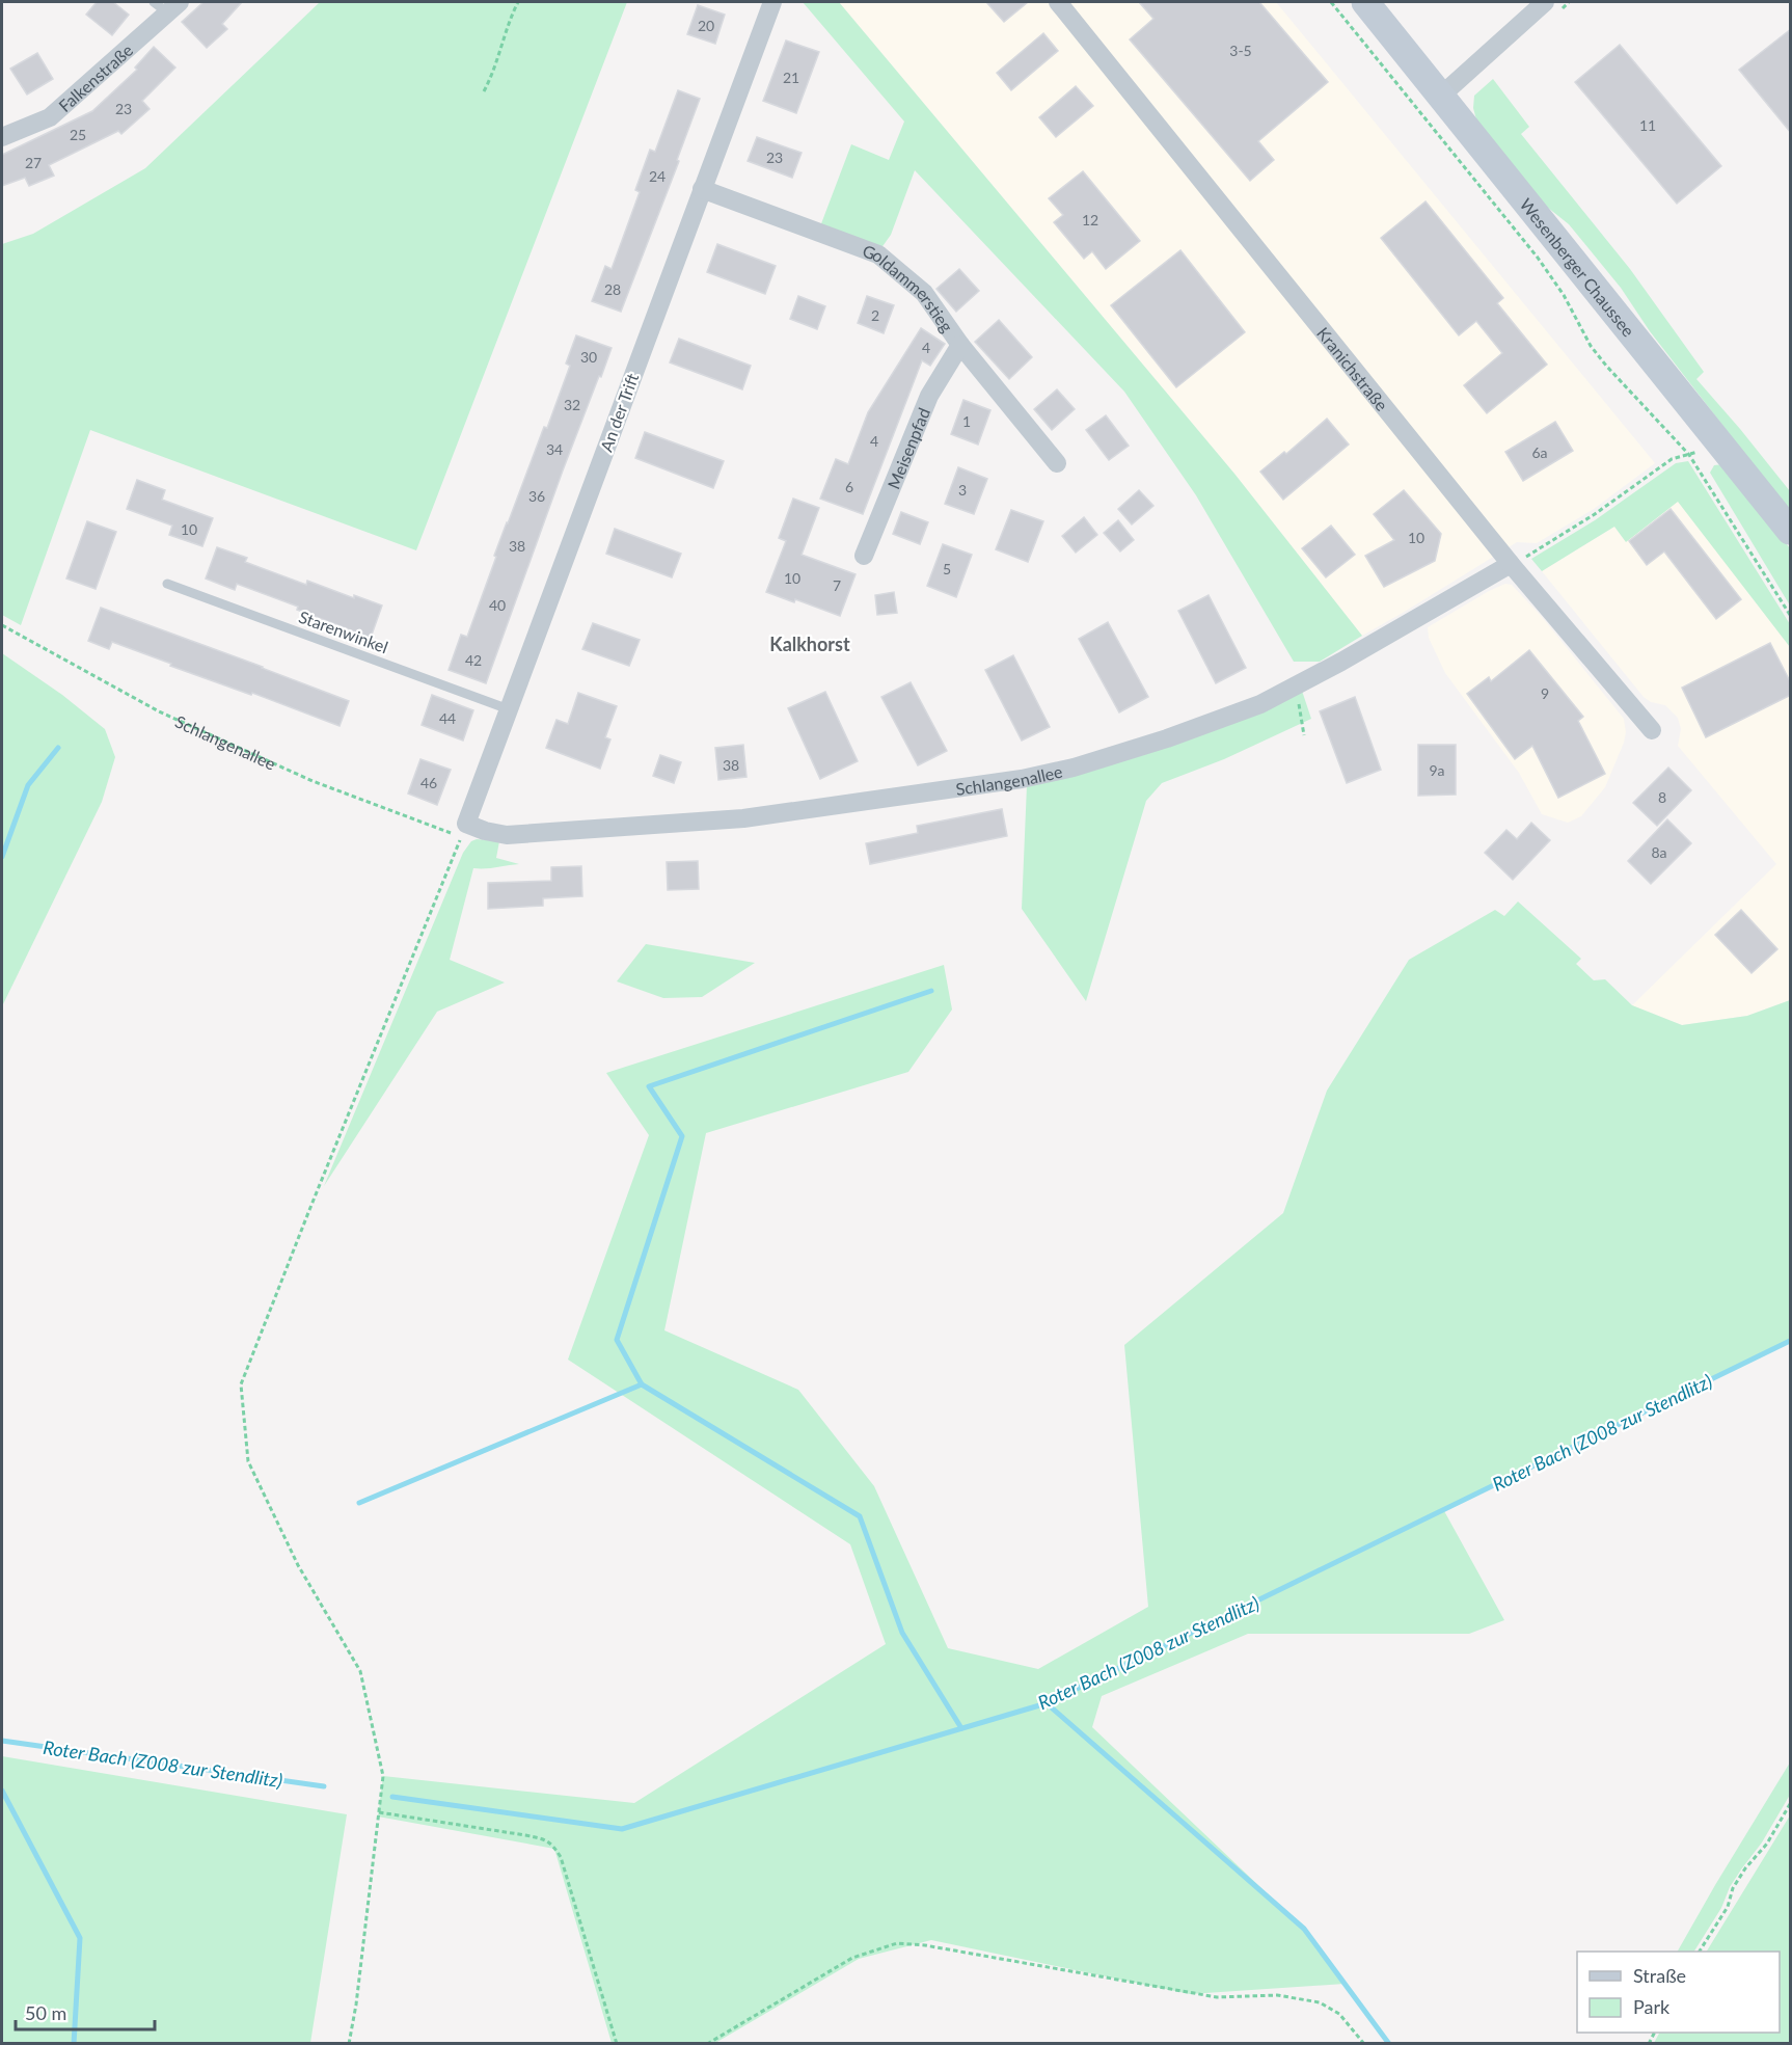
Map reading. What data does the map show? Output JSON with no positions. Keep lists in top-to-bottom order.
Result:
{
  "streets": {
    "main road": ["Wesenberger Chaussee"],
    "street": [
      "Falkenstraße",
      "Goldammerstieg",
      "Kranichstraße",
      "An der Trift",
      "Meisenpfad",
      "Schlangenallee"
    ],
    "lane": ["Starenwinkel"]
  },
  "crossings": [
    ["Goldammerstieg", "An der Trift"],
    ["Goldammerstieg", "Meisenpfad"],
    ["Kranichstraße", "Schlangenallee"],
    ["An der Trift", "Starenwinkel"],
    ["An der Trift", "Schlangenallee"]
  ],
  "districts": ["Kalkhorst"],
  "water": ["Roter Bach (Z008 zur Stendlitz)"],
  "house_numbers": [
    "20",
    "3-5",
    "21",
    "23",
    "11",
    "25",
    "23",
    "27",
    "24",
    "12",
    "28",
    "2",
    "4",
    "30",
    "32",
    "1",
    "4",
    "34",
    "6a",
    "6",
    "3",
    "36",
    "10",
    "10",
    "38",
    "5",
    "10",
    "7",
    "40",
    "42",
    "9",
    "44",
    "38",
    "9a",
    "46",
    "8",
    "8a"
  ],
  "legend": ["Straße", "Park"],
  "scale_bar": "50 m"
}
